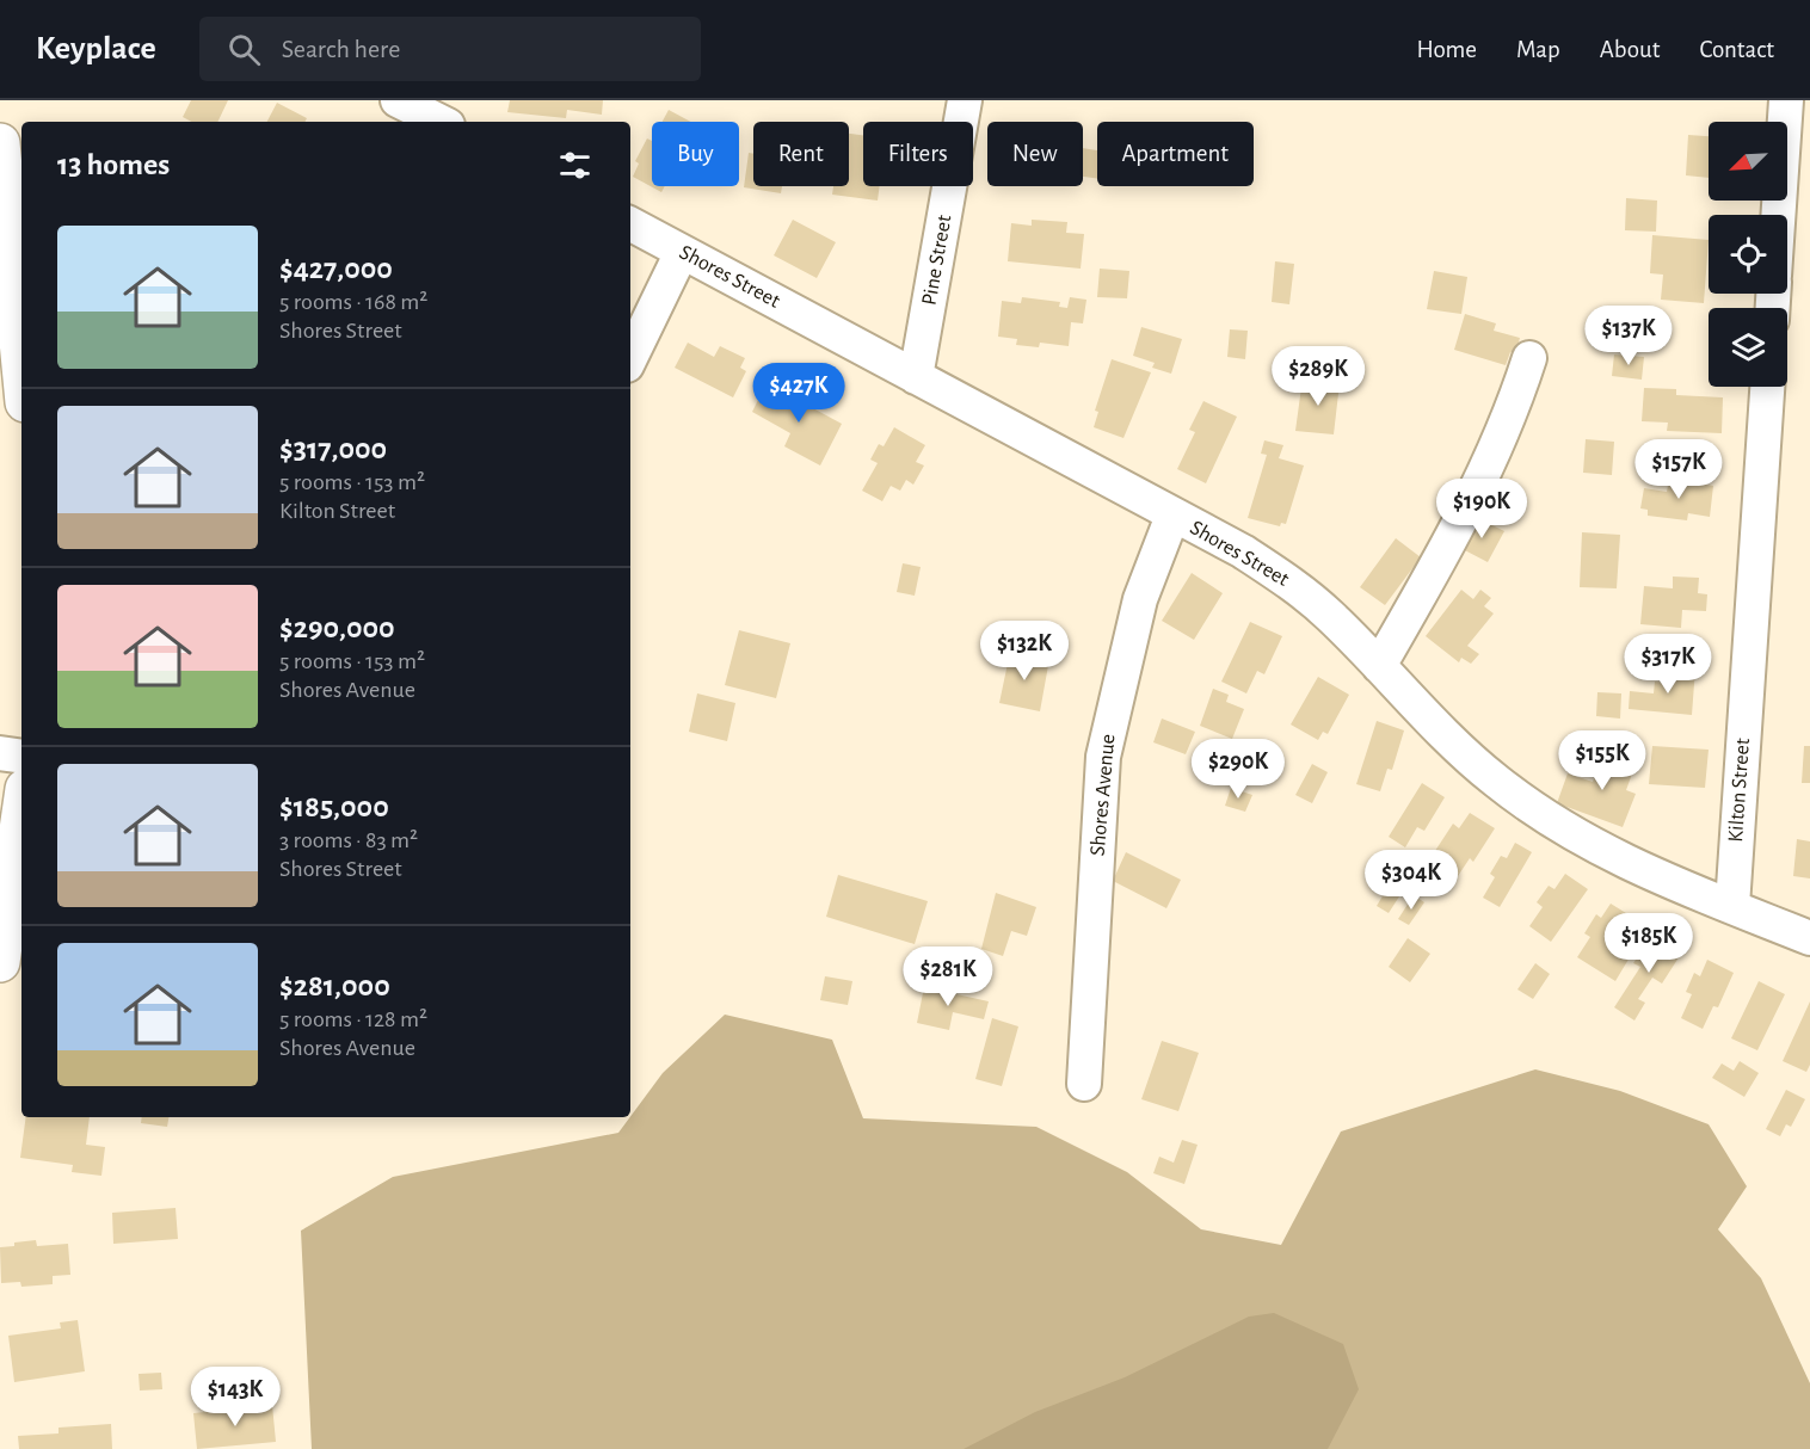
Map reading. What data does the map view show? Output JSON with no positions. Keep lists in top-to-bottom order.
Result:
{
  "streets": {
    "street": [
      "Pine Street",
      "Shores Street",
      "Kilton Street",
      "Shores Avenue"
    ]
  },
  "crossings": [
    ["Pine Street", "Shores Street"],
    ["Shores Street", "Kilton Street"],
    ["Shores Street", "Shores Avenue"]
  ],
  "north": "bottom left",
  "page": {
    "header": "Keyplace",
    "search": "Search here",
    "nav": [
      "Home",
      "Map",
      "About",
      "Contact"
    ],
    "chip": [
      "Buy",
      "Rent",
      "Filters",
      "New",
      "Apartment"
    ],
    "heading": "13 homes",
    "list": [
      {
        "name": "$427,000",
        "note": "5 rooms · 168 m² · Shores Street"
      },
      {
        "name": "$317,000",
        "note": "5 rooms · 153 m² · Kilton Street"
      },
      {
        "name": "$290,000",
        "note": "5 rooms · 153 m² · Shores Avenue"
      },
      {
        "name": "$185,000",
        "note": "3 rooms · 83 m² · Shores Street"
      },
      {
        "name": "$281,000",
        "note": "5 rooms · 128 m² · Shores Avenue"
      }
    ],
    "price": [
      "$137K",
      "$289K",
      "$427K",
      "$157K",
      "$190K",
      "$132K",
      "$317K",
      "$155K",
      "$290K",
      "$304K",
      "$185K",
      "$281K",
      "$143K"
    ]
  }
}
